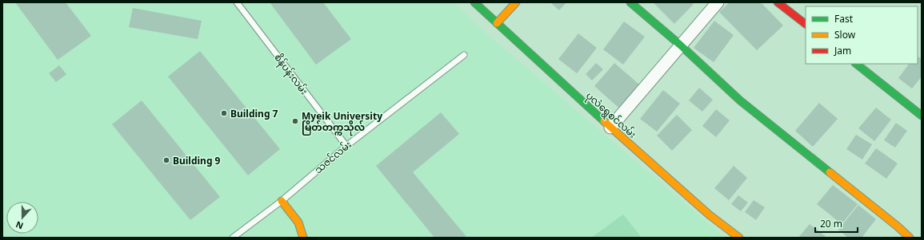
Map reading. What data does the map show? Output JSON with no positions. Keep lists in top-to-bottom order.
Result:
{
  "streets": {
    "street": ["ပုလဲရွေစင်လမ်း"],
    "lane": ["စိန်ပန်းလမ်း", "သဇင်လမ်း"]
  },
  "crossings": [
    ["စိန်ပန်းလမ်း", "သဇင်လမ်း"]
  ],
  "places": ["Building 7", "Myeik University မြိတ်တက္ကသိုလ်", "Building 9"],
  "legend": ["Fast", "Slow", "Jam"],
  "scale_bar": "20 m",
  "north": "bottom"
}
